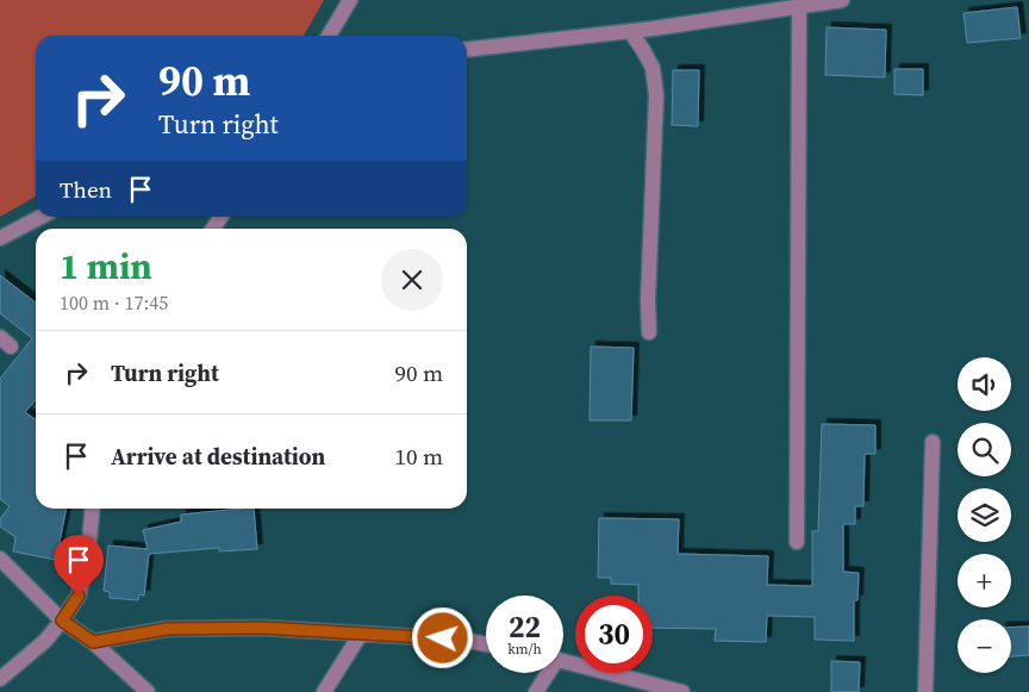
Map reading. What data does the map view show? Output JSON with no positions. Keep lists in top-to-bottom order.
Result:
{
  "page": {
    "turn": ["90 m", "Turn right"],
    "then": "Then",
    "heading": ["1 min", "100 m · 17:45"],
    "list": [
      {
        "name": "Turn right",
        "value": "90 m"
      },
      {
        "name": "Arrive at destination",
        "value": "10 m"
      }
    ],
    "map_buttons": ["+", "−"],
    "speed": "22 km/h",
    "limit": "30"
  }
}
